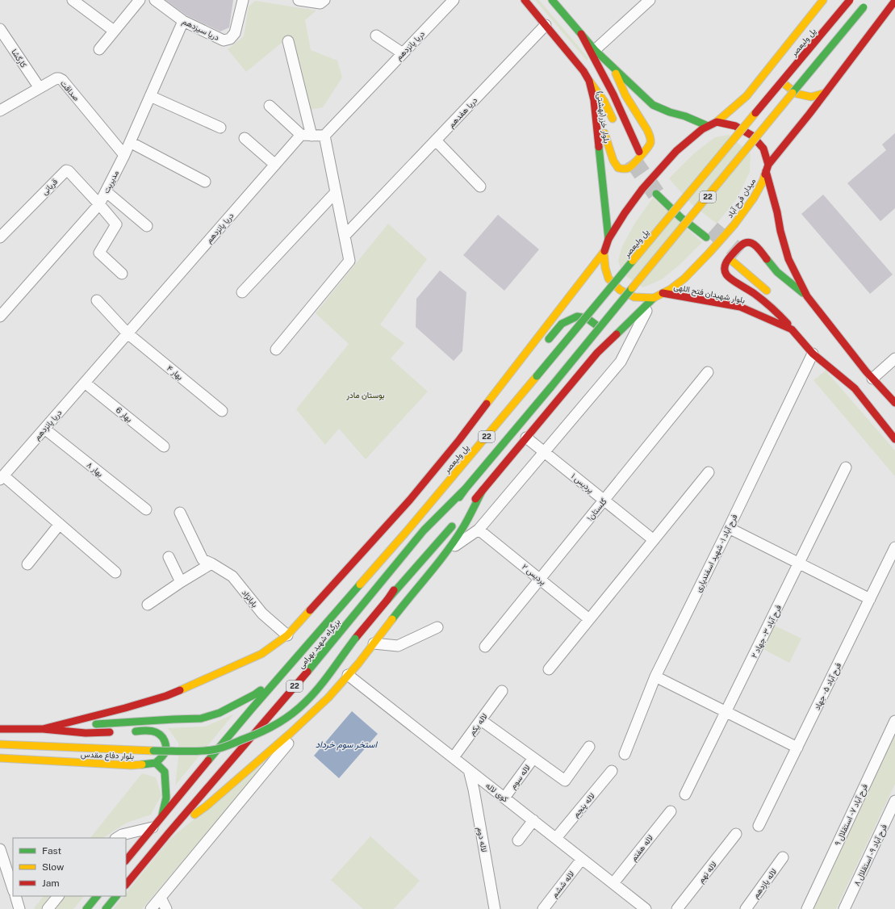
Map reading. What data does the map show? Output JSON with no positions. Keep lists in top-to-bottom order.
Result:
{
  "streets": {
    "main road": [
      "پل ولیعصر",
      "بلوار خزر(بهشتی)",
      "22",
      "میدان فرح آباد",
      "بلوار شهیدان فتح اللهی",
      "بزرگراه شهید بهرامی",
      "بلوار دفاع مقدس"
    ],
    "street": [
      "دریا سیزدهم",
      "دریا پانزدهم",
      "کارگشا",
      "صداقت",
      "دریا هفدهم",
      "مدیریت",
      "قربانی",
      "بهار ۴",
      "بهار 6",
      "بهار ۸",
      "پردیس ۱",
      "گلستان۱",
      "فرح آباد ۱ - شهید اسفندیاری",
      "پردیس ۲",
      "بابانژاد",
      "فرح آباد ۳ - جهاد ۲",
      "فرح آباد ۵ - جهاد",
      "لاله یکم",
      "لاله سوم",
      "کوی لاله",
      "لاله پنجم",
      "فرح آباد ۷ - استقلال ۹",
      "لاله دوم",
      "لاله هفتم",
      "فرح آباد ۹ - استقلال ۸",
      "لاله نهم",
      "لاله یازدهم",
      "لاله ششم"
    ]
  },
  "crossings": [
    ["دریا سیزدهم", "مدیریت"],
    ["پل ولیعصر", "بزرگراه شهید بهرامی"],
    ["دریا پانزدهم", "بهار ۴"],
    ["دریا پانزدهم", "بهار 6"],
    ["دریا پانزدهم", "بهار ۸"],
    ["کارگشا", "صداقت"],
    ["صداقت", "مدیریت"],
    ["دریا هفدهم", "بلوار خزر(بهشتی)"],
    ["مدیریت", "قربانی"],
    ["22", "بزرگراه شهید بهرامی"],
    ["میدان فرح آباد", "بلوار شهیدان فتح اللهی"],
    ["میدان فرح آباد", "پردیس ۱"],
    ["بلوار شهیدان فتح اللهی", "فرح آباد ۱ - شهید اسفندیاری"],
    ["پردیس ۱", "گلستان۱"],
    ["گلستان۱", "پردیس ۲"],
    ["لاله یکم", "کوی لاله"],
    ["لاله سوم", "کوی لاله"],
    ["کوی لاله", "لاله پنجم"],
    ["کوی لاله", "لاله دوم"],
    ["کوی لاله", "لاله هفتم"],
    ["کوی لاله", "لاله ششم"]
  ],
  "water": ["استخر سوم خرداد"],
  "parks": ["بوستان مادر"],
  "legend": ["Fast", "Slow", "Jam"]
}
